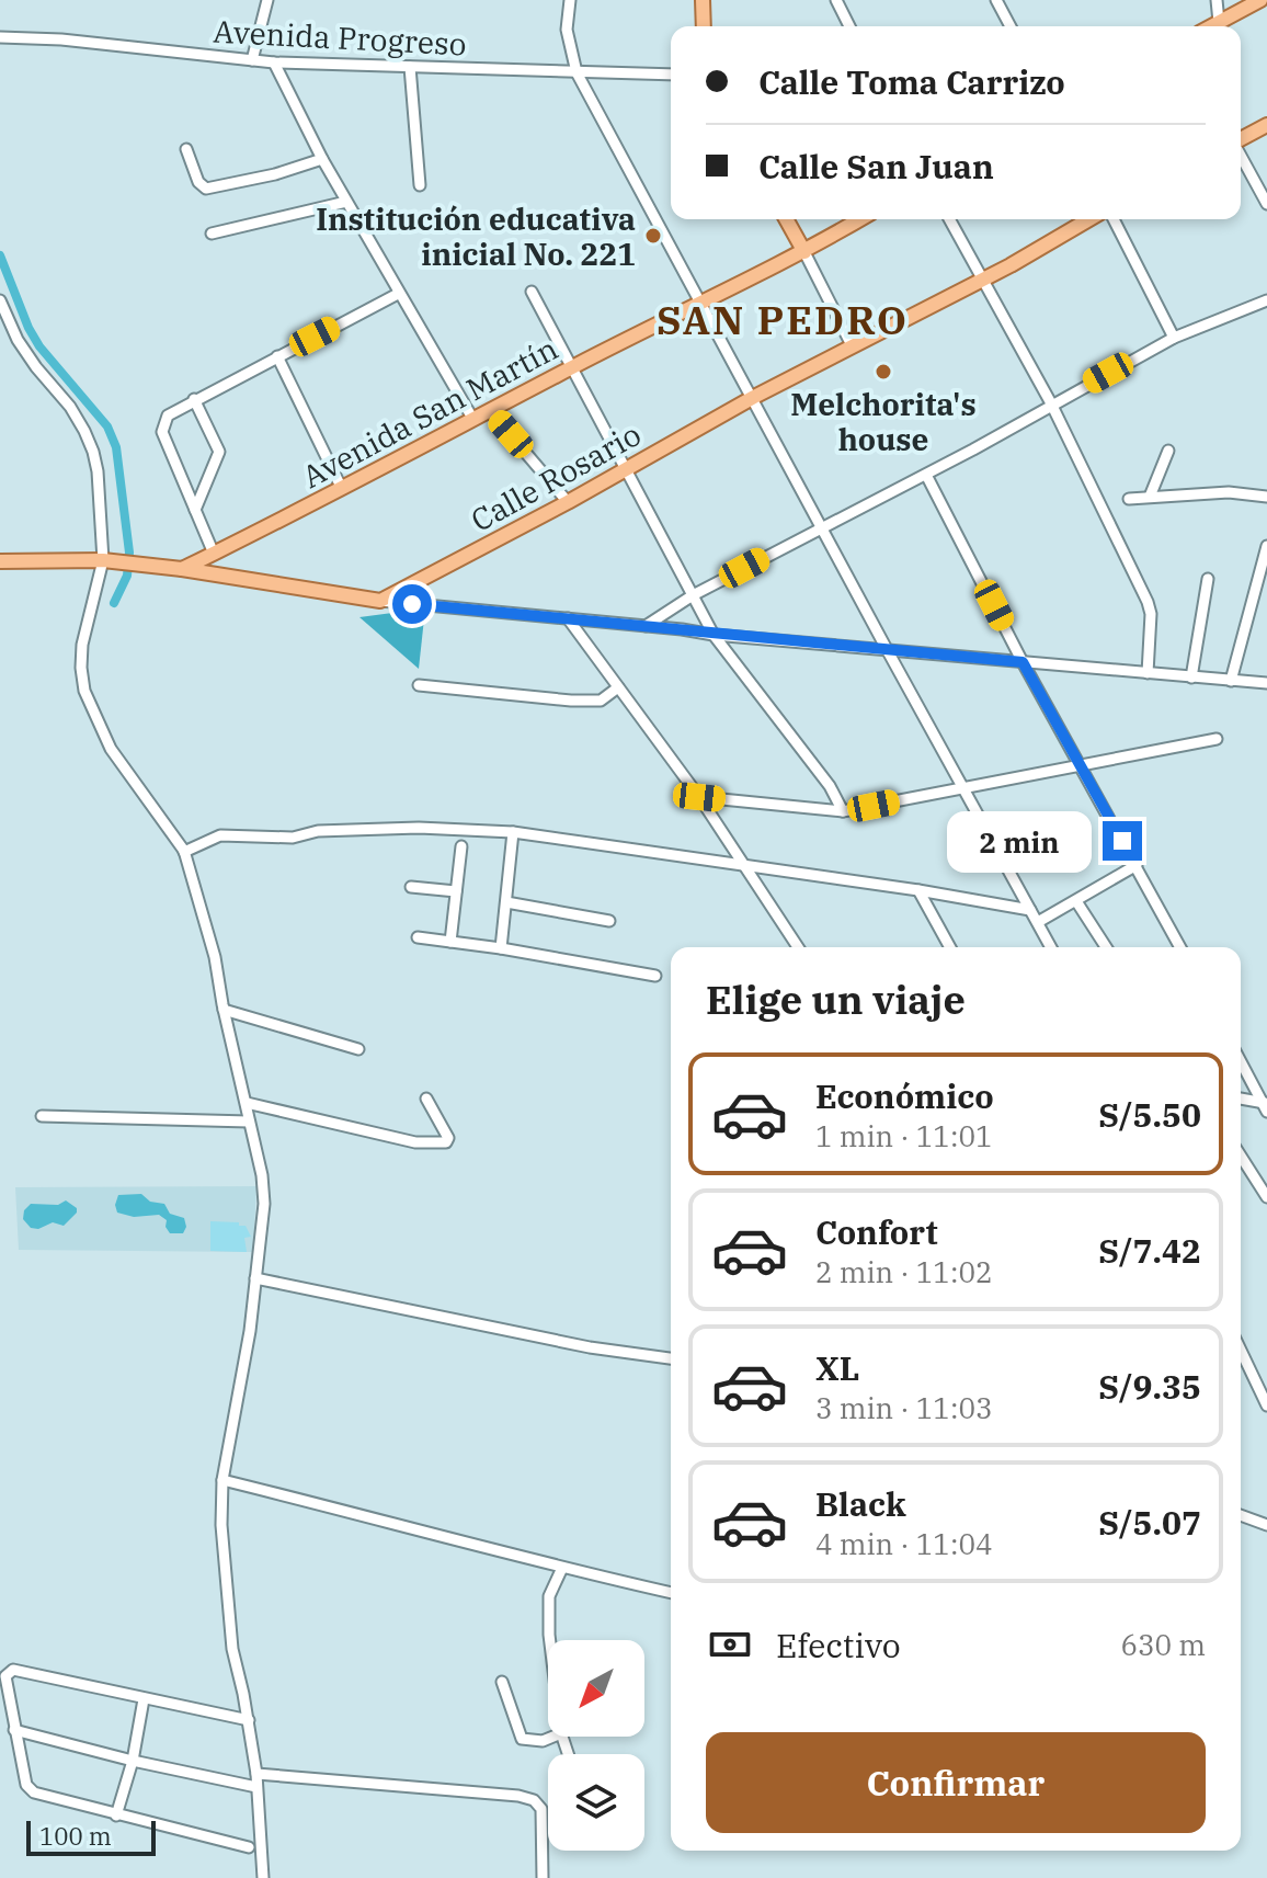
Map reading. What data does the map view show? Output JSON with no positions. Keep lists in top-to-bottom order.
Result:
{
  "streets": {
    "main road": ["Avenida San Martín", "Calle Rosario"],
    "street": ["Avenida Progreso"]
  },
  "districts": ["SAN PEDRO"],
  "places": ["Institución educativa inicial No. 221", "Melchorita's house"],
  "scale_bar": "100 m",
  "north": "bottom left",
  "page": {
    "banner": ["Calle Toma Carrizo", "Calle San Juan"],
    "bubble": "2 min",
    "heading": "Elige un viaje",
    "list": [
      {
        "name": "Económico",
        "note": "1 min · 11:01",
        "value": "S/5.50"
      },
      {
        "name": "Confort",
        "note": "2 min · 11:02",
        "value": "S/7.42"
      },
      {
        "name": "XL",
        "note": "3 min · 11:03",
        "value": "S/9.35"
      },
      {
        "name": "Black",
        "note": "4 min · 11:04",
        "value": "S/5.07"
      }
    ],
    "pay": ["Efectivo", "630 m"],
    "buttons": "Confirmar",
    "scale": "100 m"
  }
}
